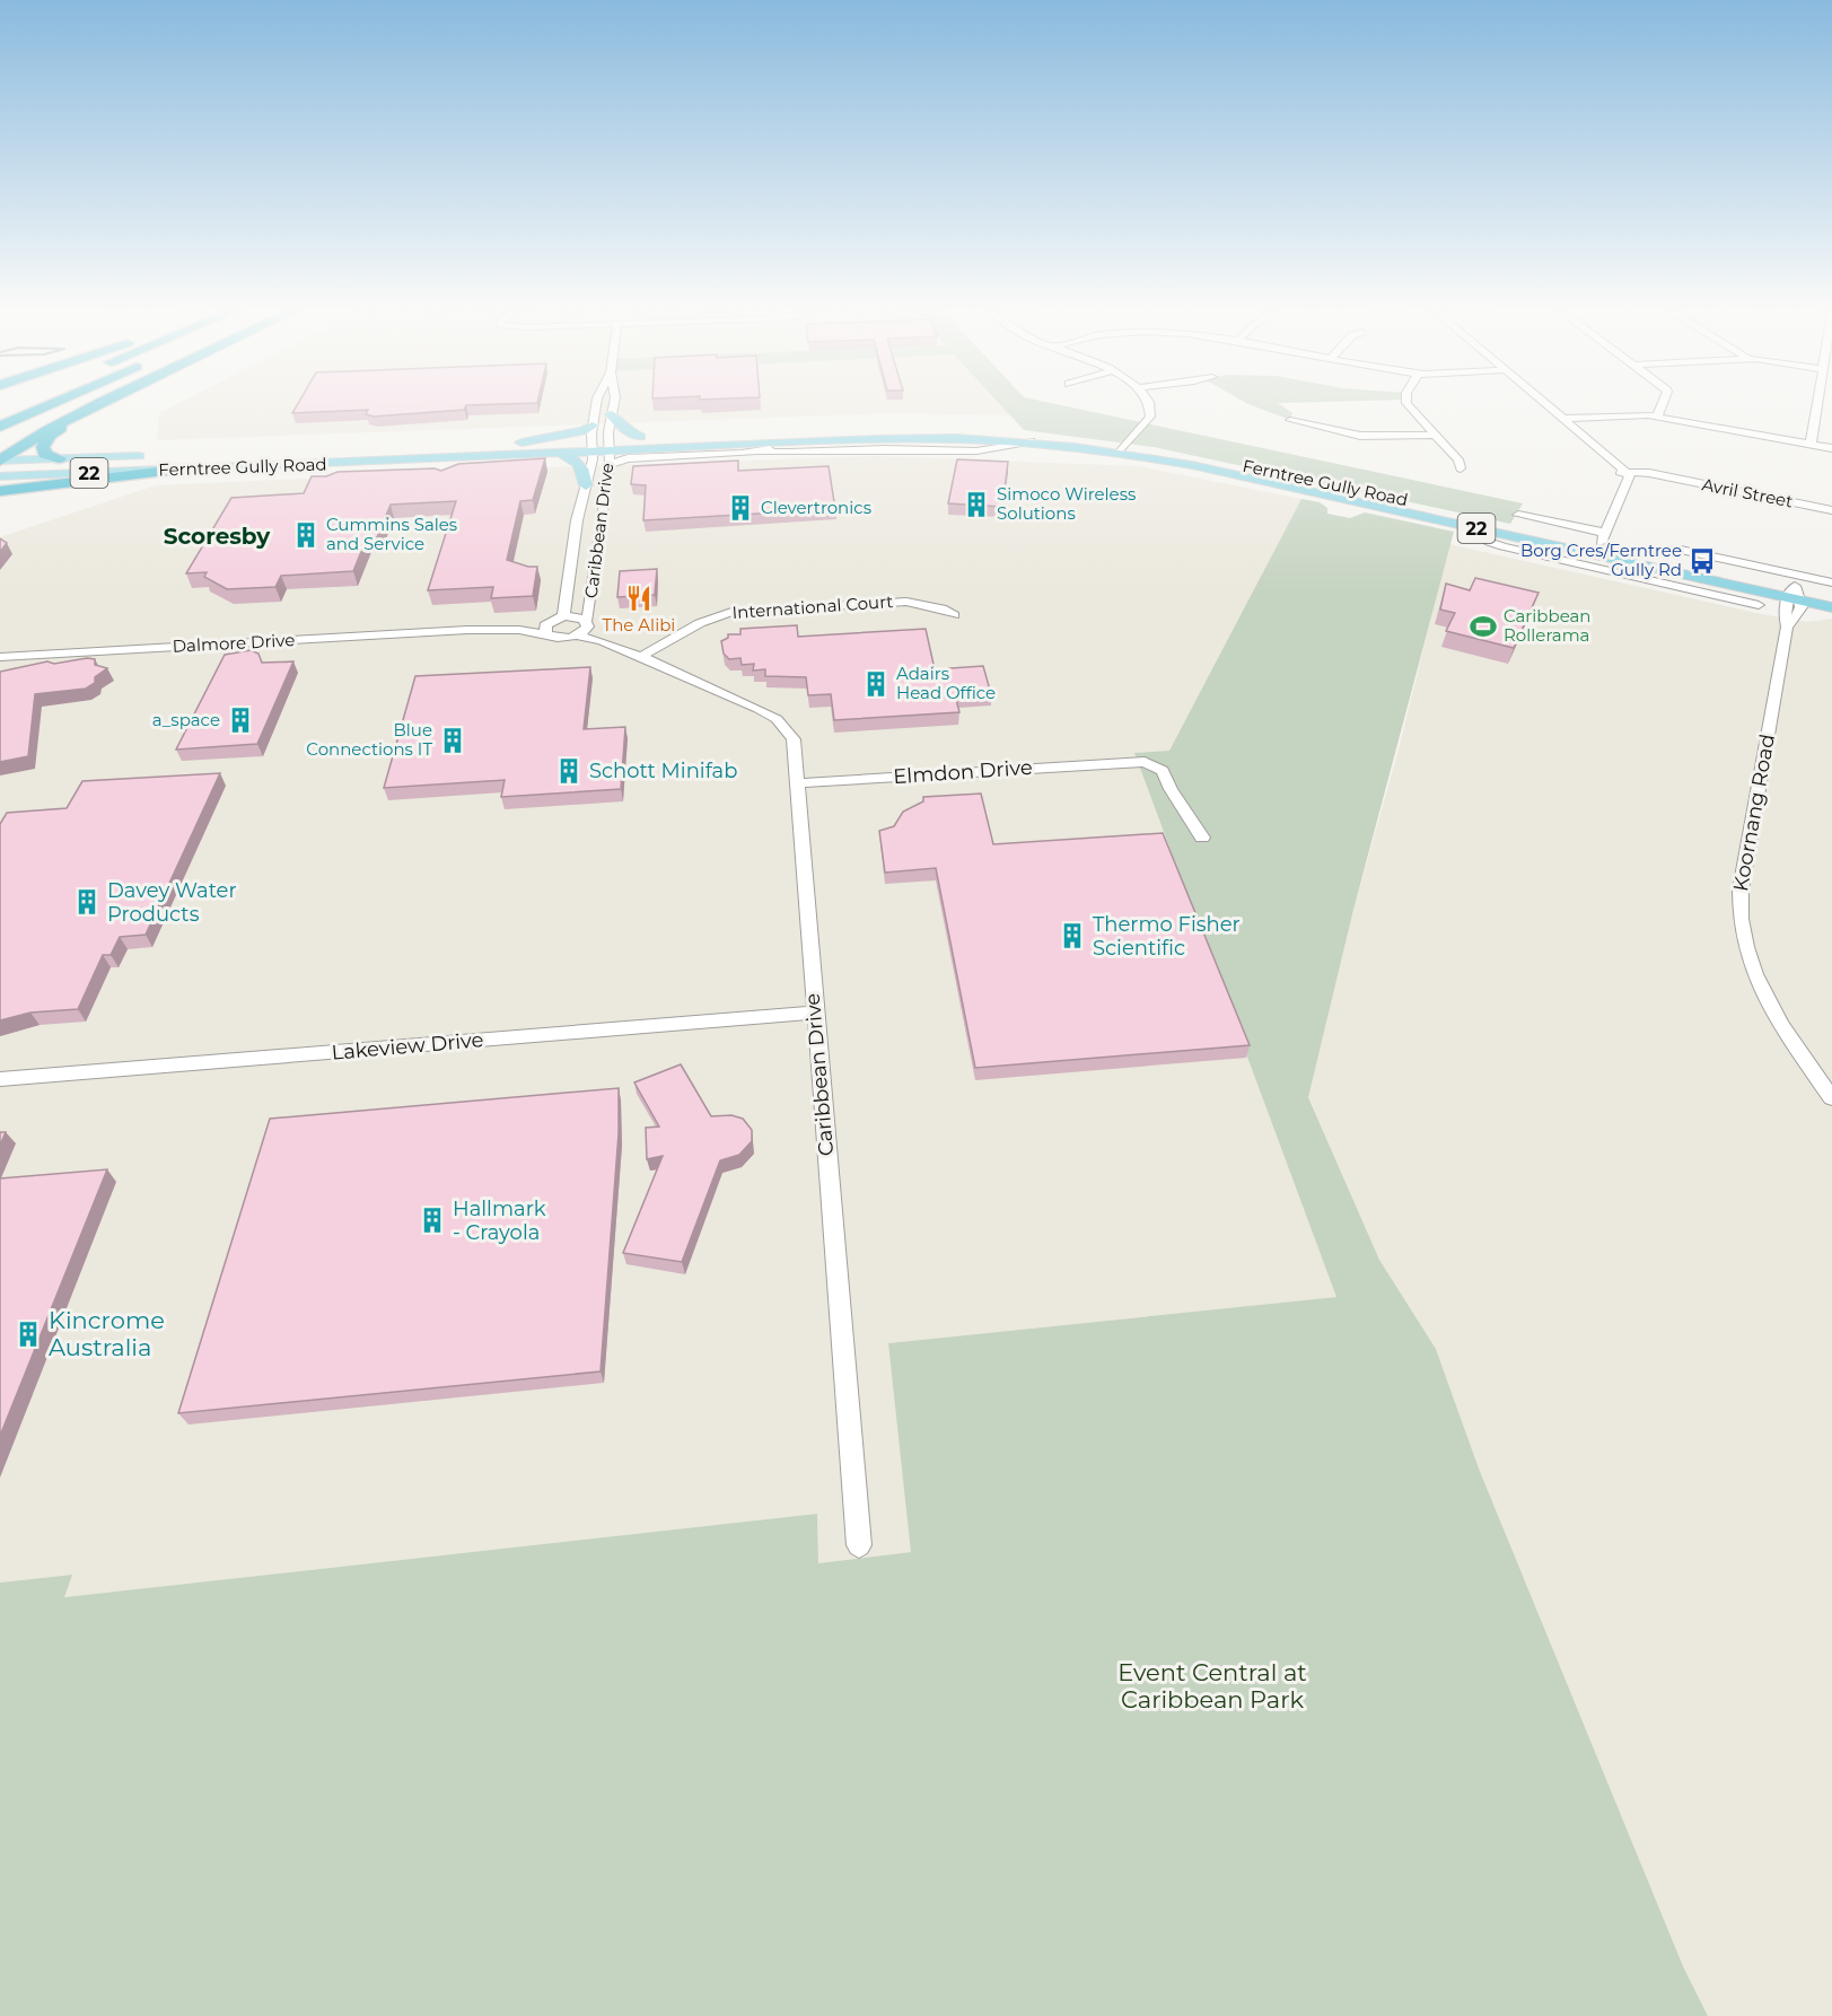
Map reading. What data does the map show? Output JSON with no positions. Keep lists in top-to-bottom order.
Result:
{
  "streets": {
    "main road": ["Ferntree Gully Road", "22"],
    "street": [
      "Avril Street",
      "Caribbean Drive",
      "International Court",
      "Dalmore Drive",
      "Elmdon Drive",
      "Koornang Road",
      "Lakeview Drive"
    ]
  },
  "crossings": [
    ["Ferntree Gully Road", "Caribbean Drive"],
    ["Ferntree Gully Road", "Koornang Road"],
    ["Caribbean Drive", "International Court"],
    ["Caribbean Drive", "Dalmore Drive"],
    ["Caribbean Drive", "Elmdon Drive"],
    ["Caribbean Drive", "Lakeview Drive"]
  ],
  "districts": ["Scoresby"],
  "parks": ["Event Central at Caribbean Park"],
  "places": {
    "building": [
      "Simoco Wireless Solutions",
      "Clevertronics",
      "Cummins Sales and Service",
      "Adairs Head Office",
      "a_space",
      "Blue Connections IT",
      "Schott Minifab",
      "Davey Water Products",
      "Thermo Fisher Scientific",
      "Hallmark - Crayola",
      "Kincrome Australia"
    ],
    "bus stop": ["Borg Cres/Ferntree Gully Rd"],
    "restaurant": ["The Alibi"],
    "sports": ["Caribbean Rollerama"]
  }
}
